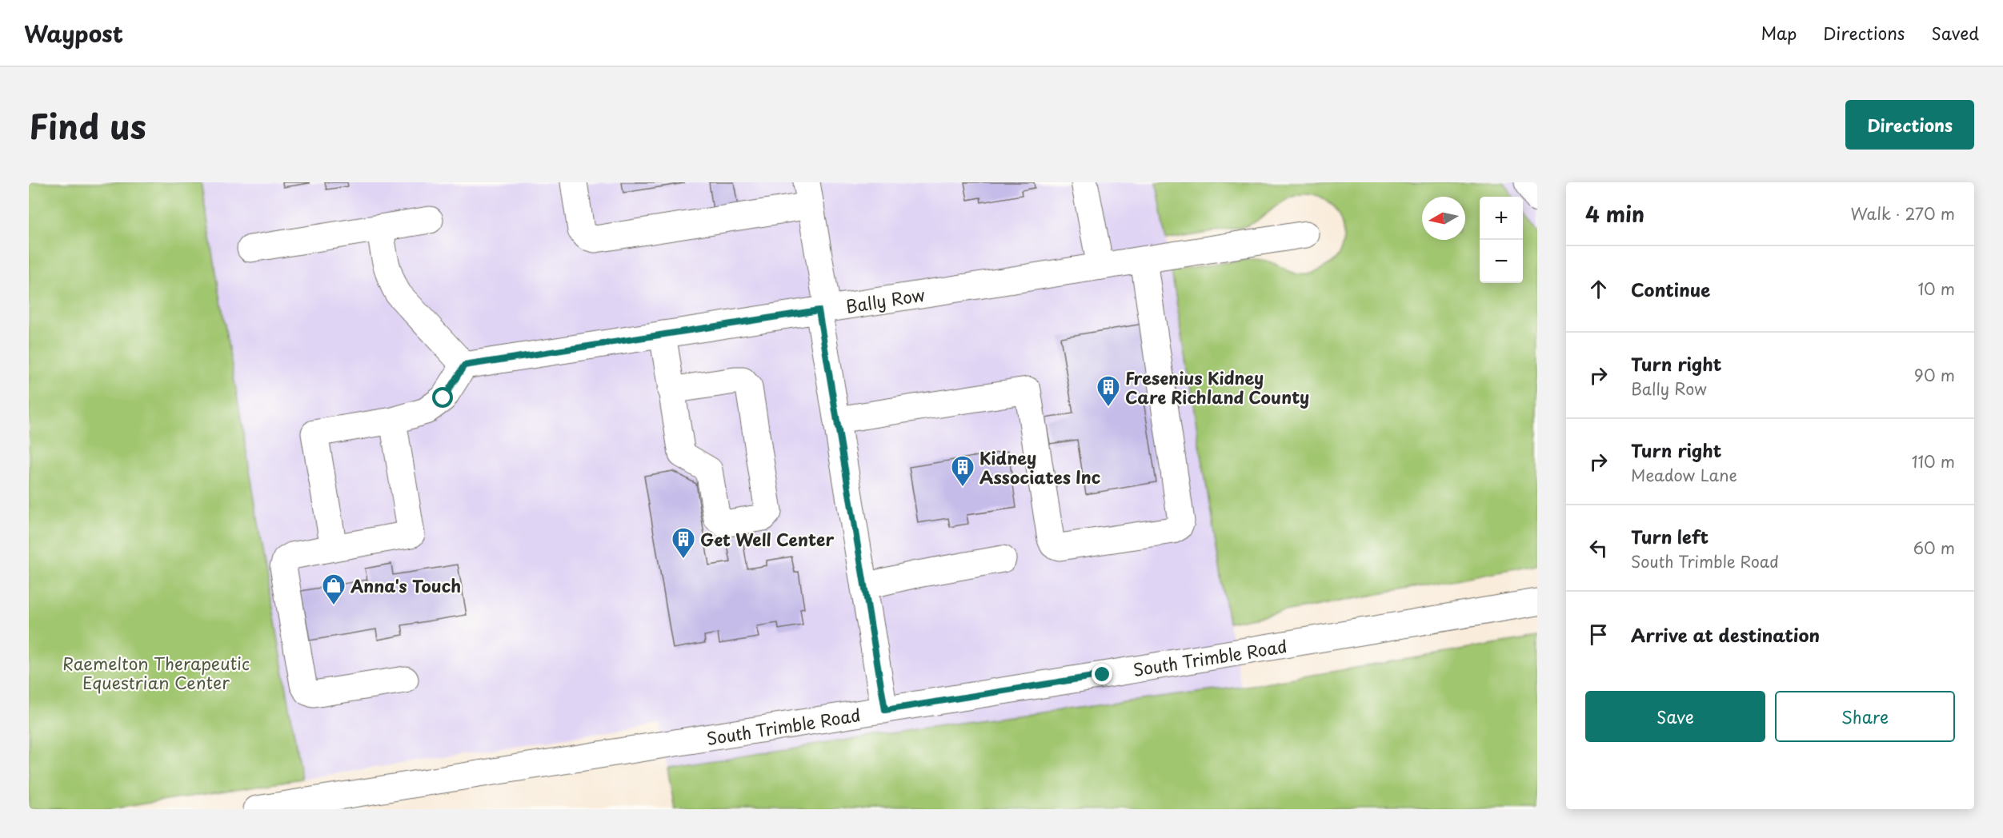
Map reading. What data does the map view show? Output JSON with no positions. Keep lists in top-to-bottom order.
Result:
{
  "streets": {
    "main road": ["Bally Row", "South Trimble Road"]
  },
  "parks": ["Raemelton Therapeutic Equestrian Center"],
  "places": {
    "building": ["Fresenius Kidney Care Richland County", "Kidney Associates Inc", "Get Well Center"],
    "shop": ["Anna's Touch"]
  },
  "north": "left",
  "page": {
    "header": "Waypost",
    "nav": ["Map", "Directions", "Saved"],
    "title": "Find us",
    "buttons": [
      "Directions",
      ["Save", "Share"]
    ],
    "heading": ["4 min", "Walk · 270 m"],
    "map_buttons": ["+", "−"],
    "list": [
      ["Continue", "10 m"],
      ["Turn right", "Bally Row", "90 m"],
      ["Turn right", "Meadow Lane", "110 m"],
      ["Turn left", "South Trimble Road", "60 m"],
      "Arrive at destination"
    ]
  }
}
